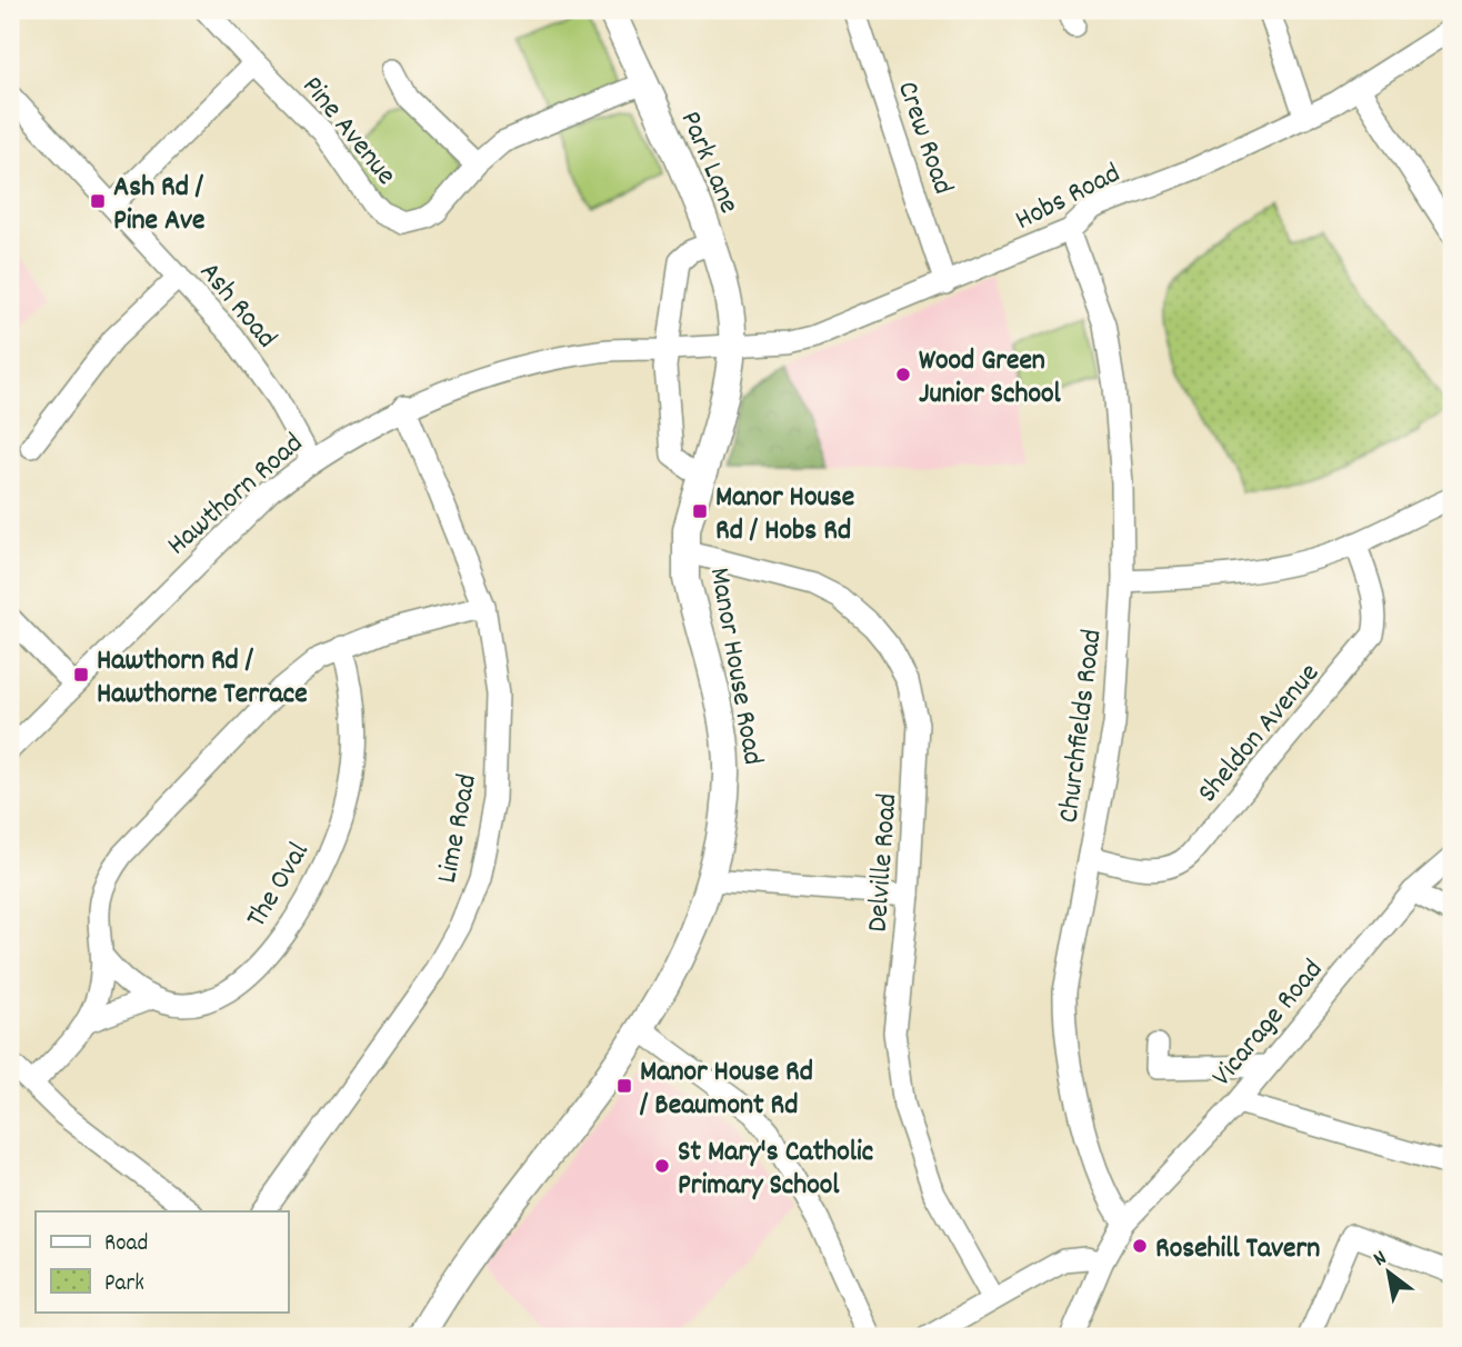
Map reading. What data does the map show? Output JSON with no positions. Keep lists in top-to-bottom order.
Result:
{
  "streets": {
    "main road": ["Park Lane", "Manor House Road"],
    "street": [
      "Pine Avenue",
      "Crew Road",
      "Hobs Road",
      "Ash Road",
      "Hawthorn Road",
      "Churchfields Road",
      "Sheldon Avenue",
      "Lime Road",
      "Delville Road",
      "The Oval",
      "Vicarage Road"
    ]
  },
  "crossings": [
    ["Pine Avenue", "Park Lane"],
    ["Crew Road", "Hobs Road"],
    ["Park Lane", "Hobs Road"],
    ["Park Lane", "Hawthorn Road"],
    ["Park Lane", "Manor House Road"],
    ["Hobs Road", "Hawthorn Road"],
    ["Hobs Road", "Manor House Road"],
    ["Hobs Road", "Churchfields Road"],
    ["Ash Road", "Hawthorn Road"],
    ["Hawthorn Road", "Manor House Road"],
    ["Hawthorn Road", "Lime Road"],
    ["Manor House Road", "Delville Road"],
    ["Churchfields Road", "Sheldon Avenue"],
    ["Churchfields Road", "Vicarage Road"]
  ],
  "places": {
    "transit": [
      "Ash Rd / Pine Ave",
      "Manor House Rd / Hobs Rd",
      "Hawthorn Rd / Hawthorne Terrace",
      "Manor House Rd / Beaumont Rd"
    ],
    "other": ["Wood Green Junior School", "St Mary's Catholic Primary School", "Rosehill Tavern"]
  },
  "legend": ["Road", "Park"],
  "north": "top left"
}
